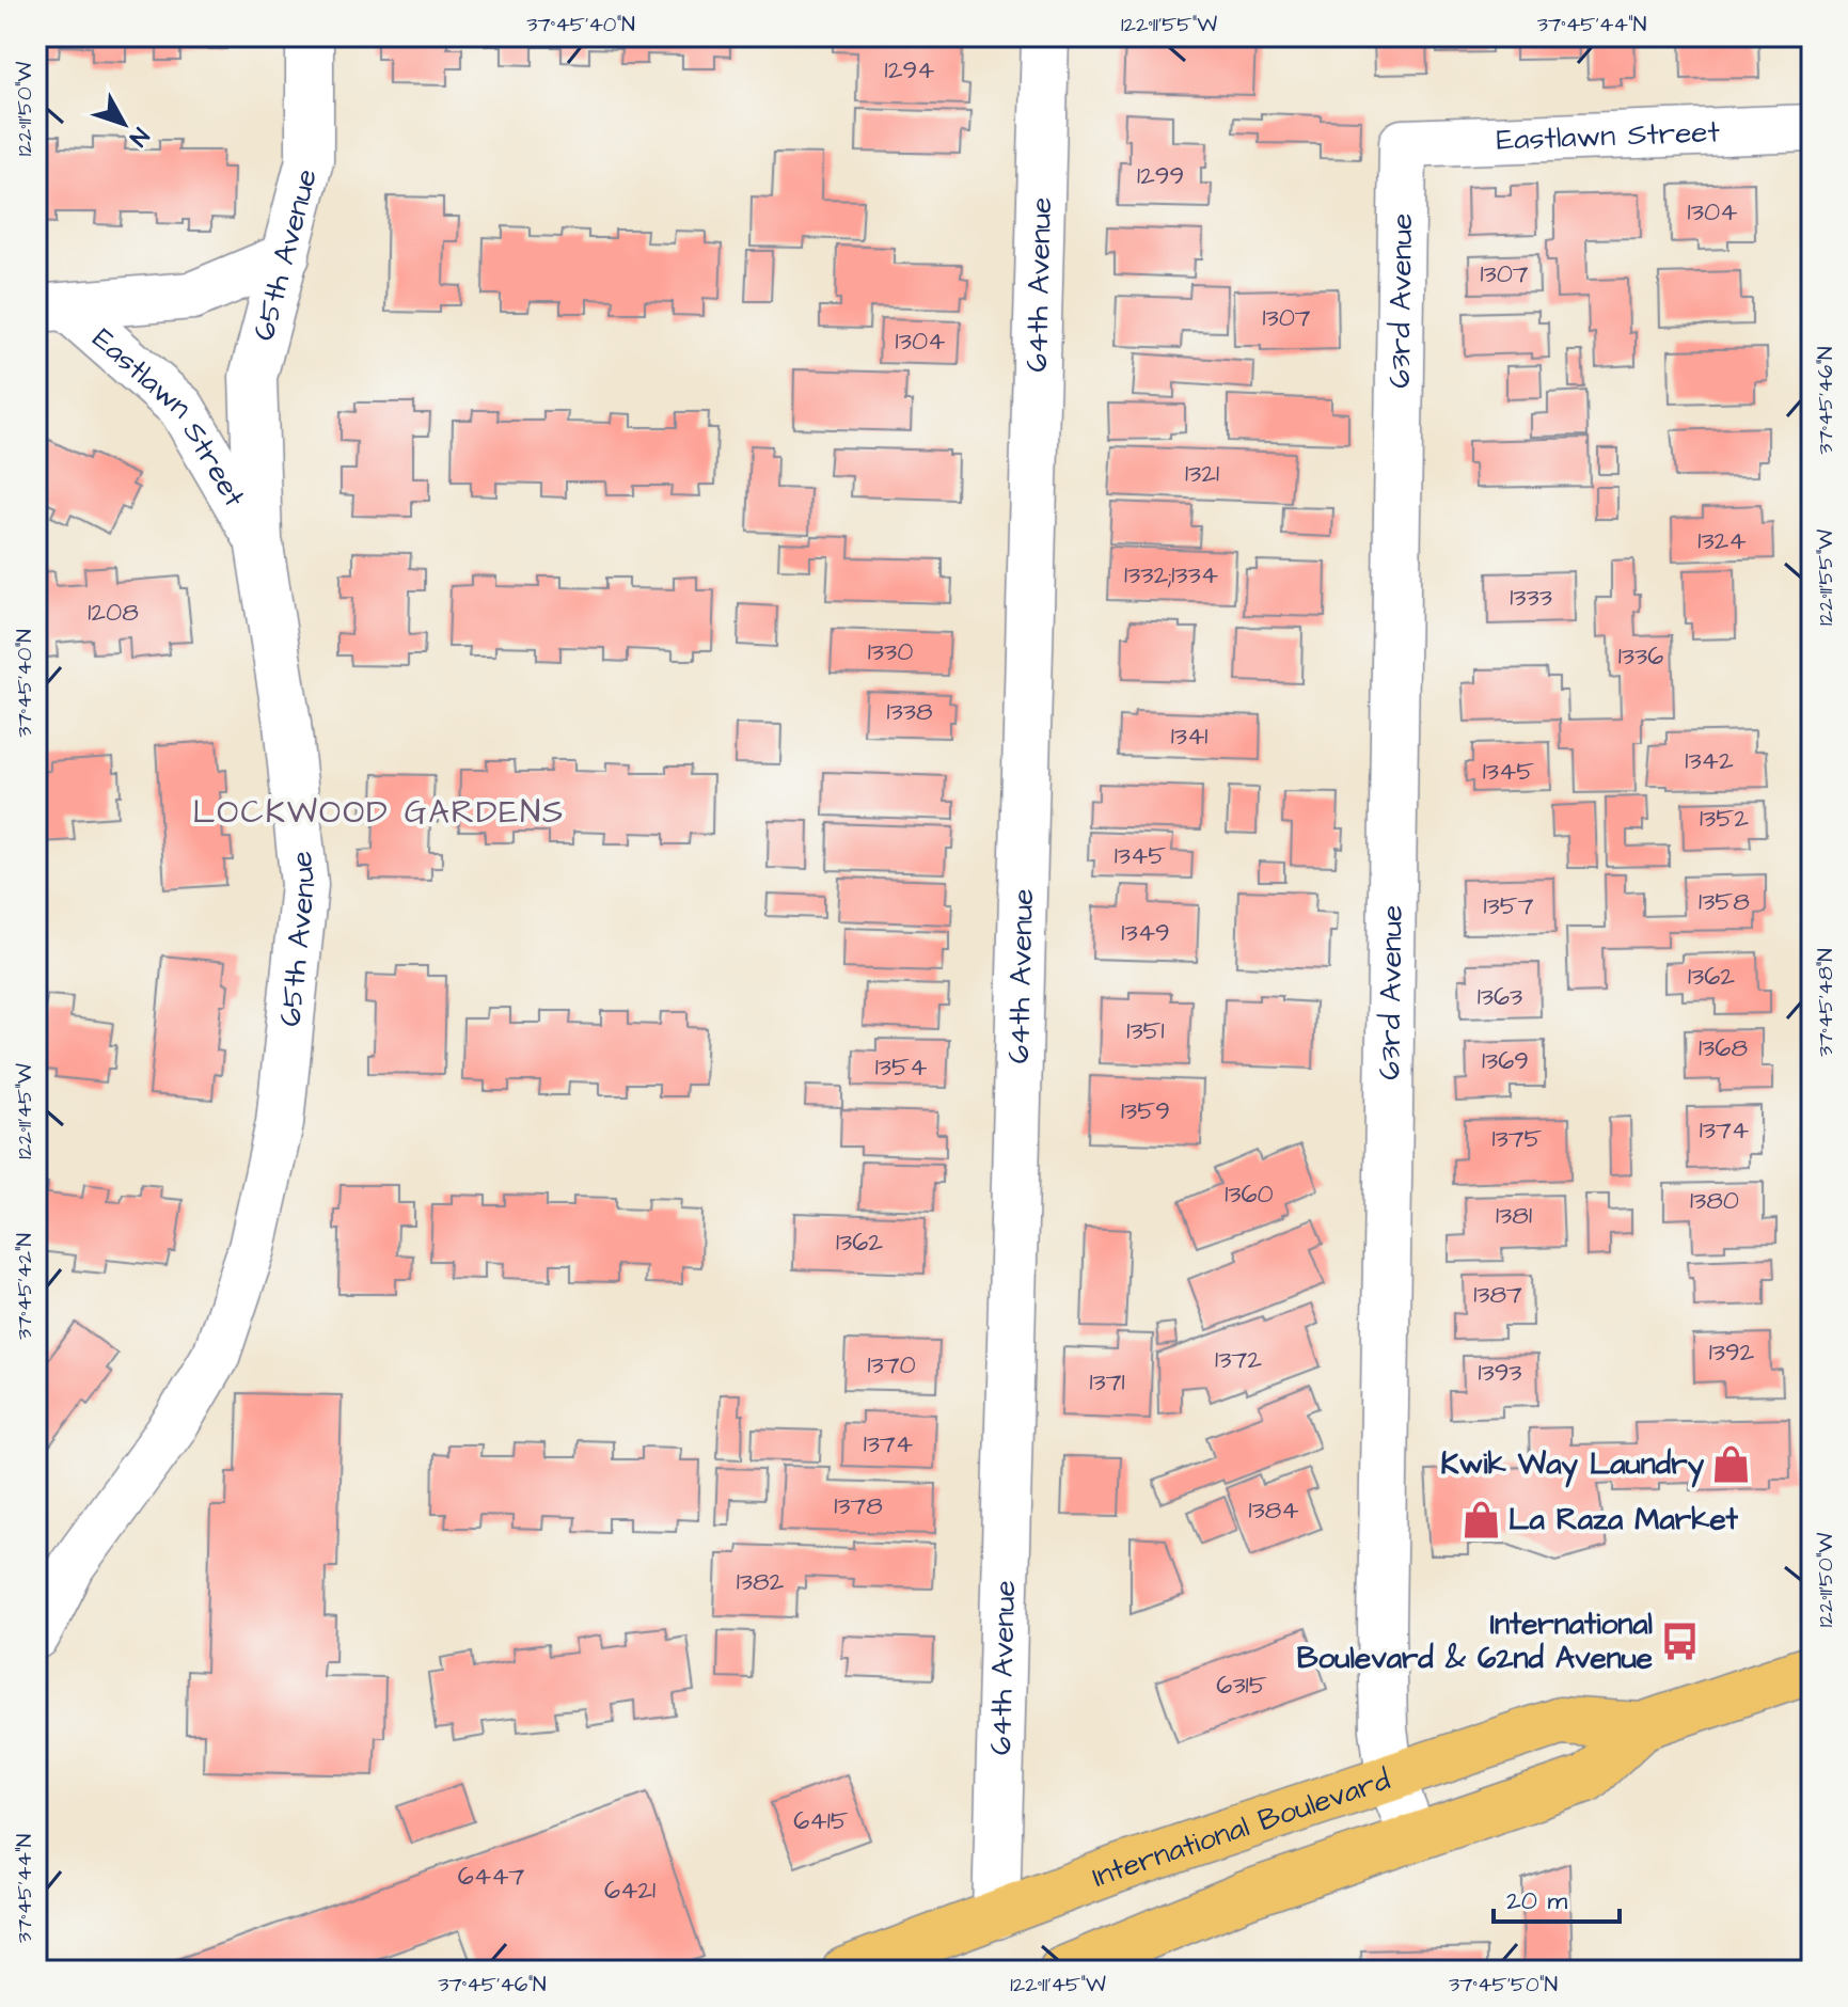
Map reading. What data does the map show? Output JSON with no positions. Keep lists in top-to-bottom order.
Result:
{
  "streets": {
    "main road": ["International Boulevard"],
    "street": [
      "Eastlawn Street",
      "65th Avenue",
      "64th Avenue",
      "63rd Avenue"
    ]
  },
  "crossings": [
    ["Eastlawn Street", "65th Avenue"],
    ["Eastlawn Street", "63rd Avenue"],
    ["64th Avenue", "International Boulevard"],
    ["63rd Avenue", "International Boulevard"]
  ],
  "districts": ["LOCKWOOD GARDENS"],
  "places": {
    "shop": ["Kwik Way Laundry", "La Raza Market"],
    "bus stop": ["International Boulevard & 62nd Avenue"]
  },
  "house_numbers": [
    "1294",
    "1299",
    "1304",
    "1307",
    "1307",
    "1304",
    "1321",
    "1324",
    "1332;1334",
    "1333",
    "1208",
    "1330",
    "1336",
    "1338",
    "1341",
    "1342",
    "1345",
    "1352",
    "1345",
    "1358",
    "1357",
    "1349",
    "1362",
    "1363",
    "1351",
    "1368",
    "1369",
    "1354",
    "1359",
    "1374",
    "1375",
    "1360",
    "1380",
    "1381",
    "1362",
    "1387",
    "1392",
    "1372",
    "1370",
    "1393",
    "1371",
    "1374",
    "1378",
    "1384",
    "1382",
    "6315",
    "6415",
    "6447",
    "6421"
  ],
  "scale_bar": "20 m",
  "north": "bottom right",
  "coordinates": [
    "37°45'40\"N",
    "122°11'55\"W",
    "37°45'44\"N",
    "122°11'50\"W",
    "37°45'46\"N",
    "37°45'48\"N",
    "122°11'45\"W",
    "37°45'42\"N",
    "37°45'50\"N"
  ]
}
